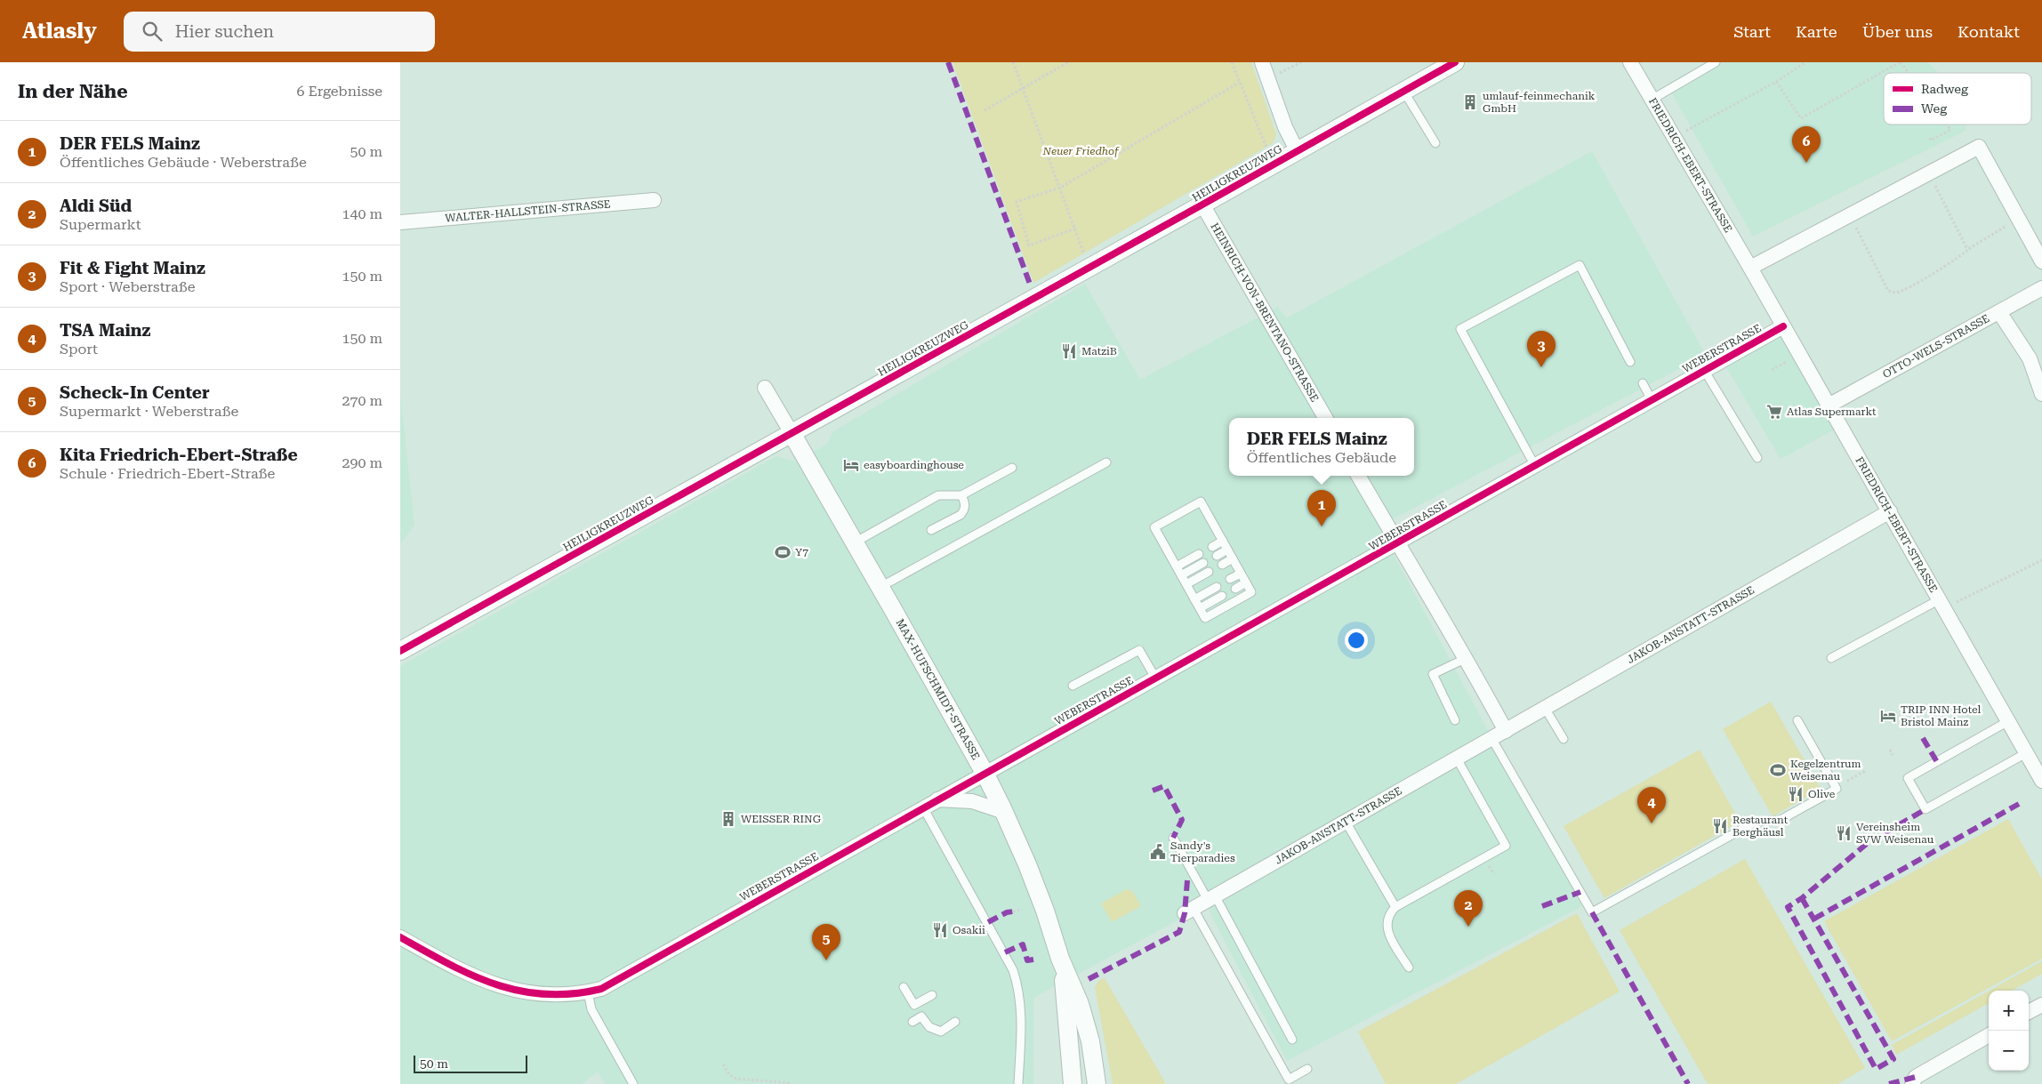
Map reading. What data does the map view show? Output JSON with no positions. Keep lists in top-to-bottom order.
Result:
{
  "streets": {
    "street": [
      "FRIEDRICH-EBERT-STRASSE",
      "HEILIGKREUZWEG",
      "WALTER-HALLSTEIN-STRASSE",
      "HEINRICH-VON-BRENTANO-STRASSE",
      "OTTO-WELS-STRASSE",
      "WEBERSTRASSE",
      "JAKOB-ANSTATT-STRASSE",
      "MAX-HUFSCHMIDT-STRASSE"
    ]
  },
  "crossings": [
    ["FRIEDRICH-EBERT-STRASSE", "OTTO-WELS-STRASSE"],
    ["FRIEDRICH-EBERT-STRASSE", "WEBERSTRASSE"],
    ["FRIEDRICH-EBERT-STRASSE", "JAKOB-ANSTATT-STRASSE"],
    ["HEILIGKREUZWEG", "HEINRICH-VON-BRENTANO-STRASSE"],
    ["HEILIGKREUZWEG", "MAX-HUFSCHMIDT-STRASSE"],
    ["WEBERSTRASSE", "MAX-HUFSCHMIDT-STRASSE"]
  ],
  "parks": ["Neuer Friedhof"],
  "places": {
    "building": ["umlauf-feinmechanik GmbH", "WEISSER RING"],
    "restaurant": [
      "MatziB",
      "Olive",
      "Restaurant Berghäusl",
      "Vereinsheim SVW Weisenau",
      "Osakii"
    ],
    "supermarket": ["Atlas Supermarkt"],
    "hotel": ["easyboardinghouse", "TRIP INN Hotel Bristol Mainz"],
    "sports": ["Y7", "Kegelzentrum Weisenau"],
    "public building": ["Sandy's Tierparadies"]
  },
  "legend": ["Radweg", "Weg"],
  "scale_bar": "50 m",
  "page": {
    "header": "Atlasly",
    "search": "Hier suchen",
    "nav": [
      "Start",
      "Karte",
      "Über uns",
      "Kontakt"
    ],
    "heading": ["In der Nähe", "6 Ergebnisse"],
    "list": [
      {
        "mark": "1",
        "name": "DER FELS Mainz",
        "note": "Öffentliches Gebäude · Weberstraße",
        "value": "50 m"
      },
      {
        "mark": "2",
        "name": "Aldi Süd",
        "note": "Supermarkt",
        "value": "140 m"
      },
      {
        "mark": "3",
        "name": "Fit & Fight Mainz",
        "note": "Sport · Weberstraße",
        "value": "150 m"
      },
      {
        "mark": "4",
        "name": "TSA Mainz",
        "note": "Sport",
        "value": "150 m"
      },
      {
        "mark": "5",
        "name": "Scheck-In Center",
        "note": "Supermarkt · Weberstraße",
        "value": "270 m"
      },
      {
        "mark": "6",
        "name": "Kita Friedrich-Ebert-Straße",
        "note": "Schule · Friedrich-Ebert-Straße",
        "value": "290 m"
      }
    ],
    "pins": [
      "6",
      "3",
      "1",
      "4",
      "2",
      "5"
    ],
    "popup": ["DER FELS Mainz", "Öffentliches Gebäude"],
    "map_buttons": ["+", "−"],
    "scale": "50 m"
  }
}
